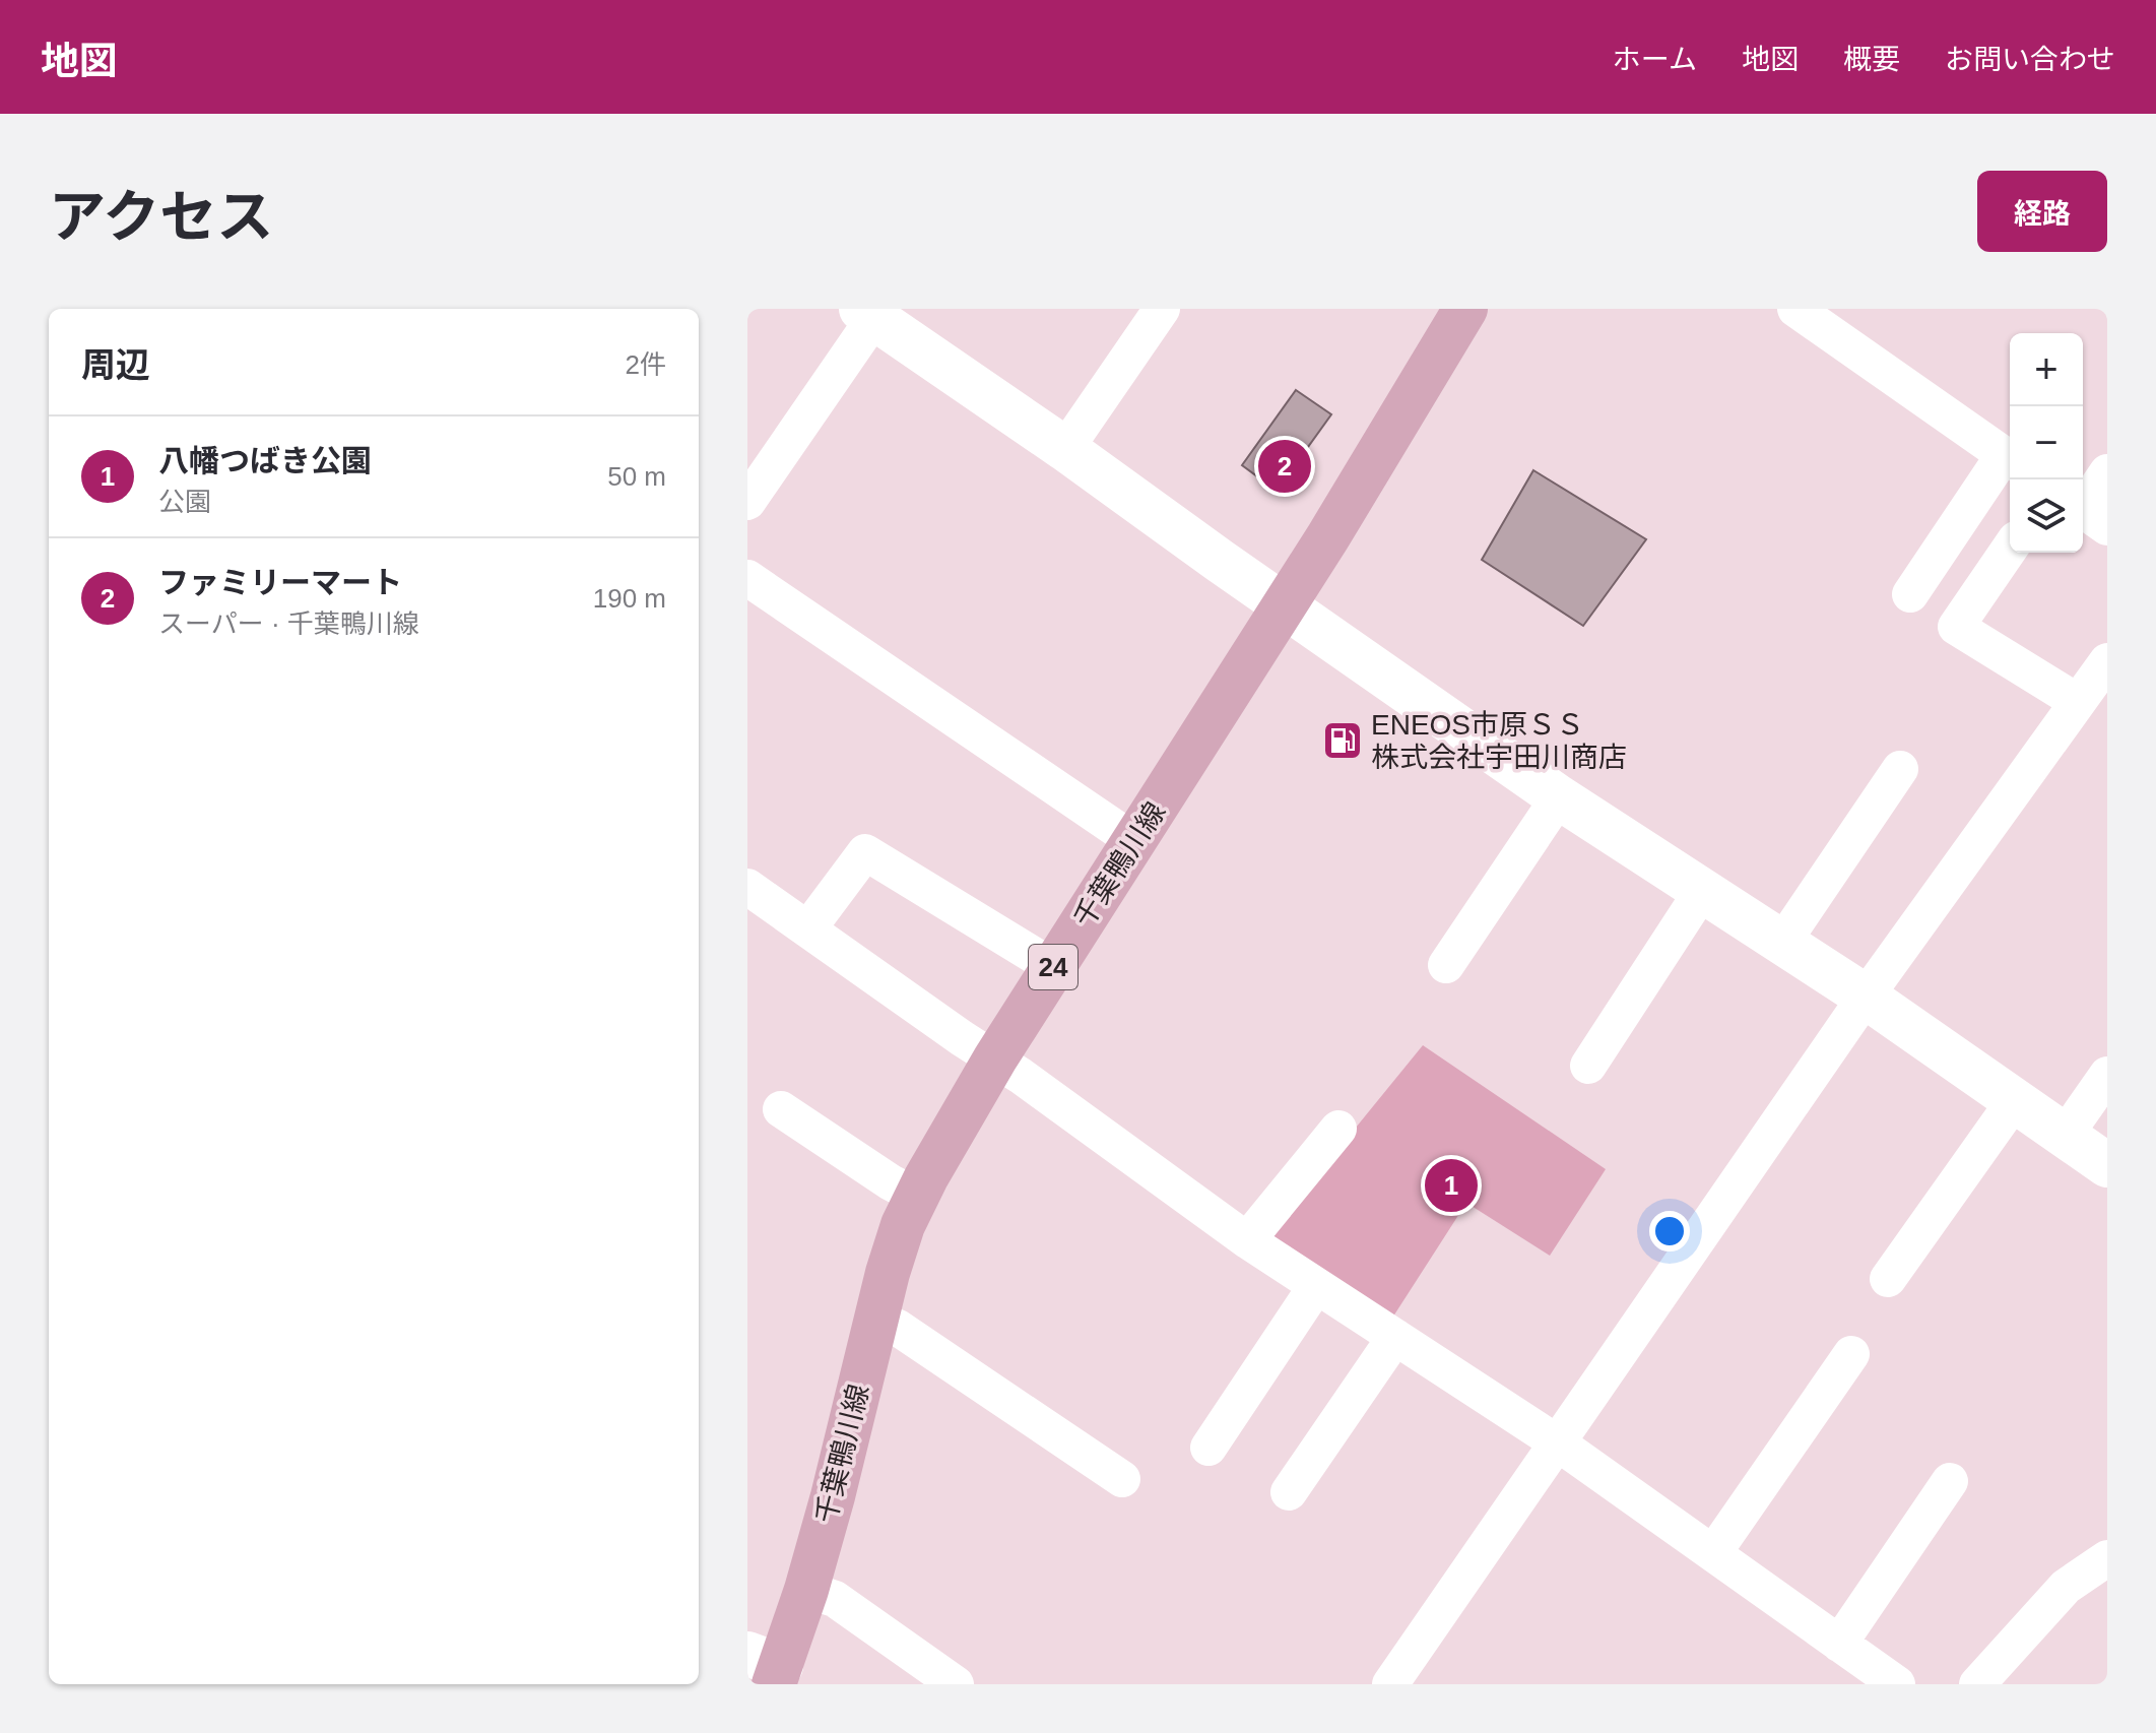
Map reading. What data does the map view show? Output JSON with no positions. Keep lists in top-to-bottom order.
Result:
{
  "streets": {
    "main road": ["千葉鴨川線", "24"]
  },
  "places": {
    "fuel station": ["ENEOS市原ＳＳ 株式会社宇田川商店"]
  },
  "page": {
    "header": "地図",
    "nav": [
      "ホーム",
      "地図",
      "概要",
      "お問い合わせ"
    ],
    "title": "アクセス",
    "buttons": "経路",
    "heading": ["周辺", "2件"],
    "map_buttons": ["+", "−"],
    "list": [
      {
        "mark": "1",
        "name": "八幡つばき公園",
        "note": "公園",
        "value": "50 m"
      },
      {
        "mark": "2",
        "name": "ファミリーマート",
        "note": "スーパー · 千葉鴨川線",
        "value": "190 m"
      }
    ],
    "pins": ["2", "1"]
  }
}
